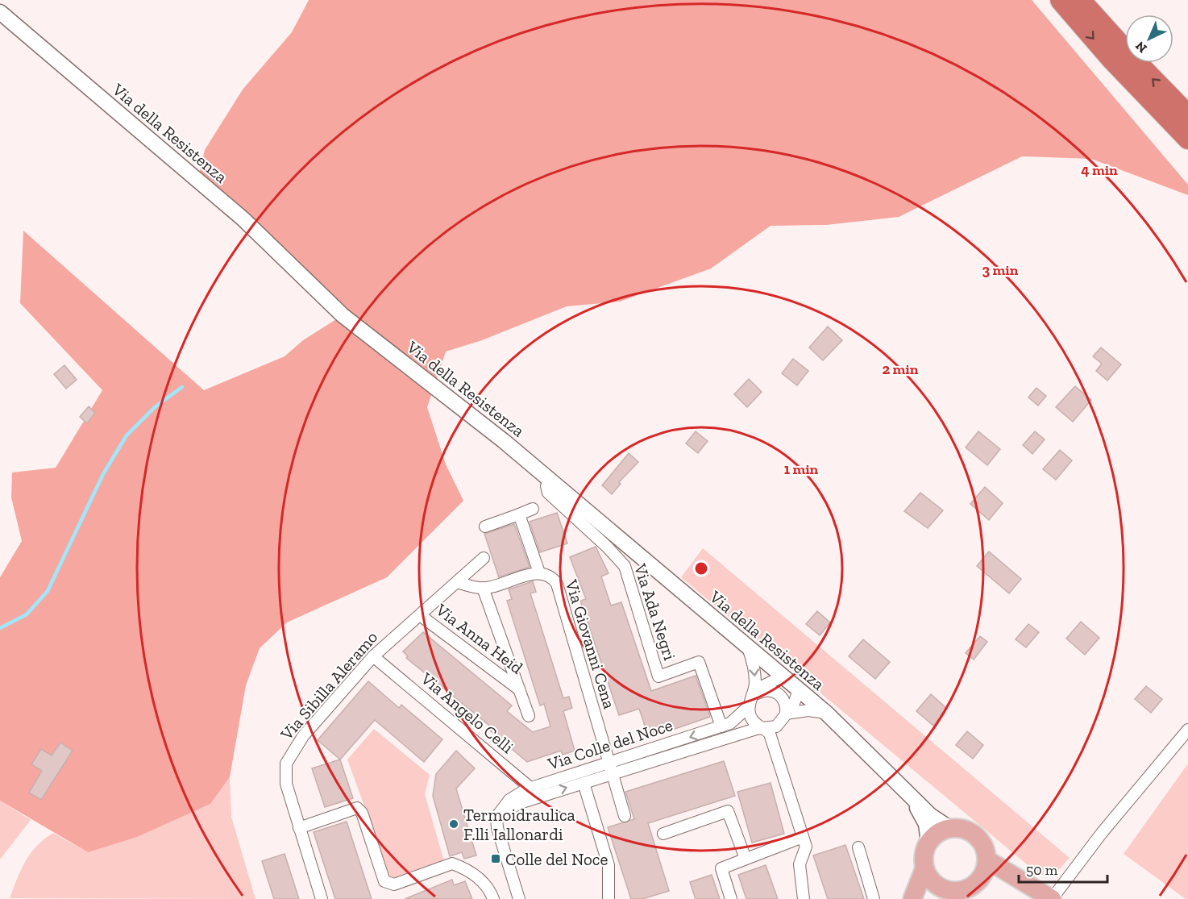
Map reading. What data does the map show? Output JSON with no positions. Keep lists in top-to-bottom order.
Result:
{
  "streets": {
    "street": [
      "Via della Resistenza",
      "Via Ada Negri",
      "Via Anna Heid",
      "Via Giovanni Cena",
      "Via Sibilla Aleramo",
      "Via Angelo Celli",
      "Via Colle del Noce"
    ]
  },
  "crossings": [
    ["Via della Resistenza", "Via Ada Negri"],
    ["Via della Resistenza", "Via Colle del Noce"],
    ["Via Ada Negri", "Via Colle del Noce"],
    ["Via Anna Heid", "Via Giovanni Cena"],
    ["Via Anna Heid", "Via Sibilla Aleramo"],
    ["Via Giovanni Cena", "Via Sibilla Aleramo"],
    ["Via Giovanni Cena", "Via Colle del Noce"],
    ["Via Sibilla Aleramo", "Via Angelo Celli"],
    ["Via Angelo Celli", "Via Colle del Noce"]
  ],
  "places": {
    "other": ["Termoidraulica F.lli Iallonardi"],
    "transit": ["Colle del Noce"]
  },
  "scale_bar": "50 m",
  "north": "bottom left",
  "rings": [
    "4 min",
    "3 min",
    "2 min",
    "1 min"
  ]
}
